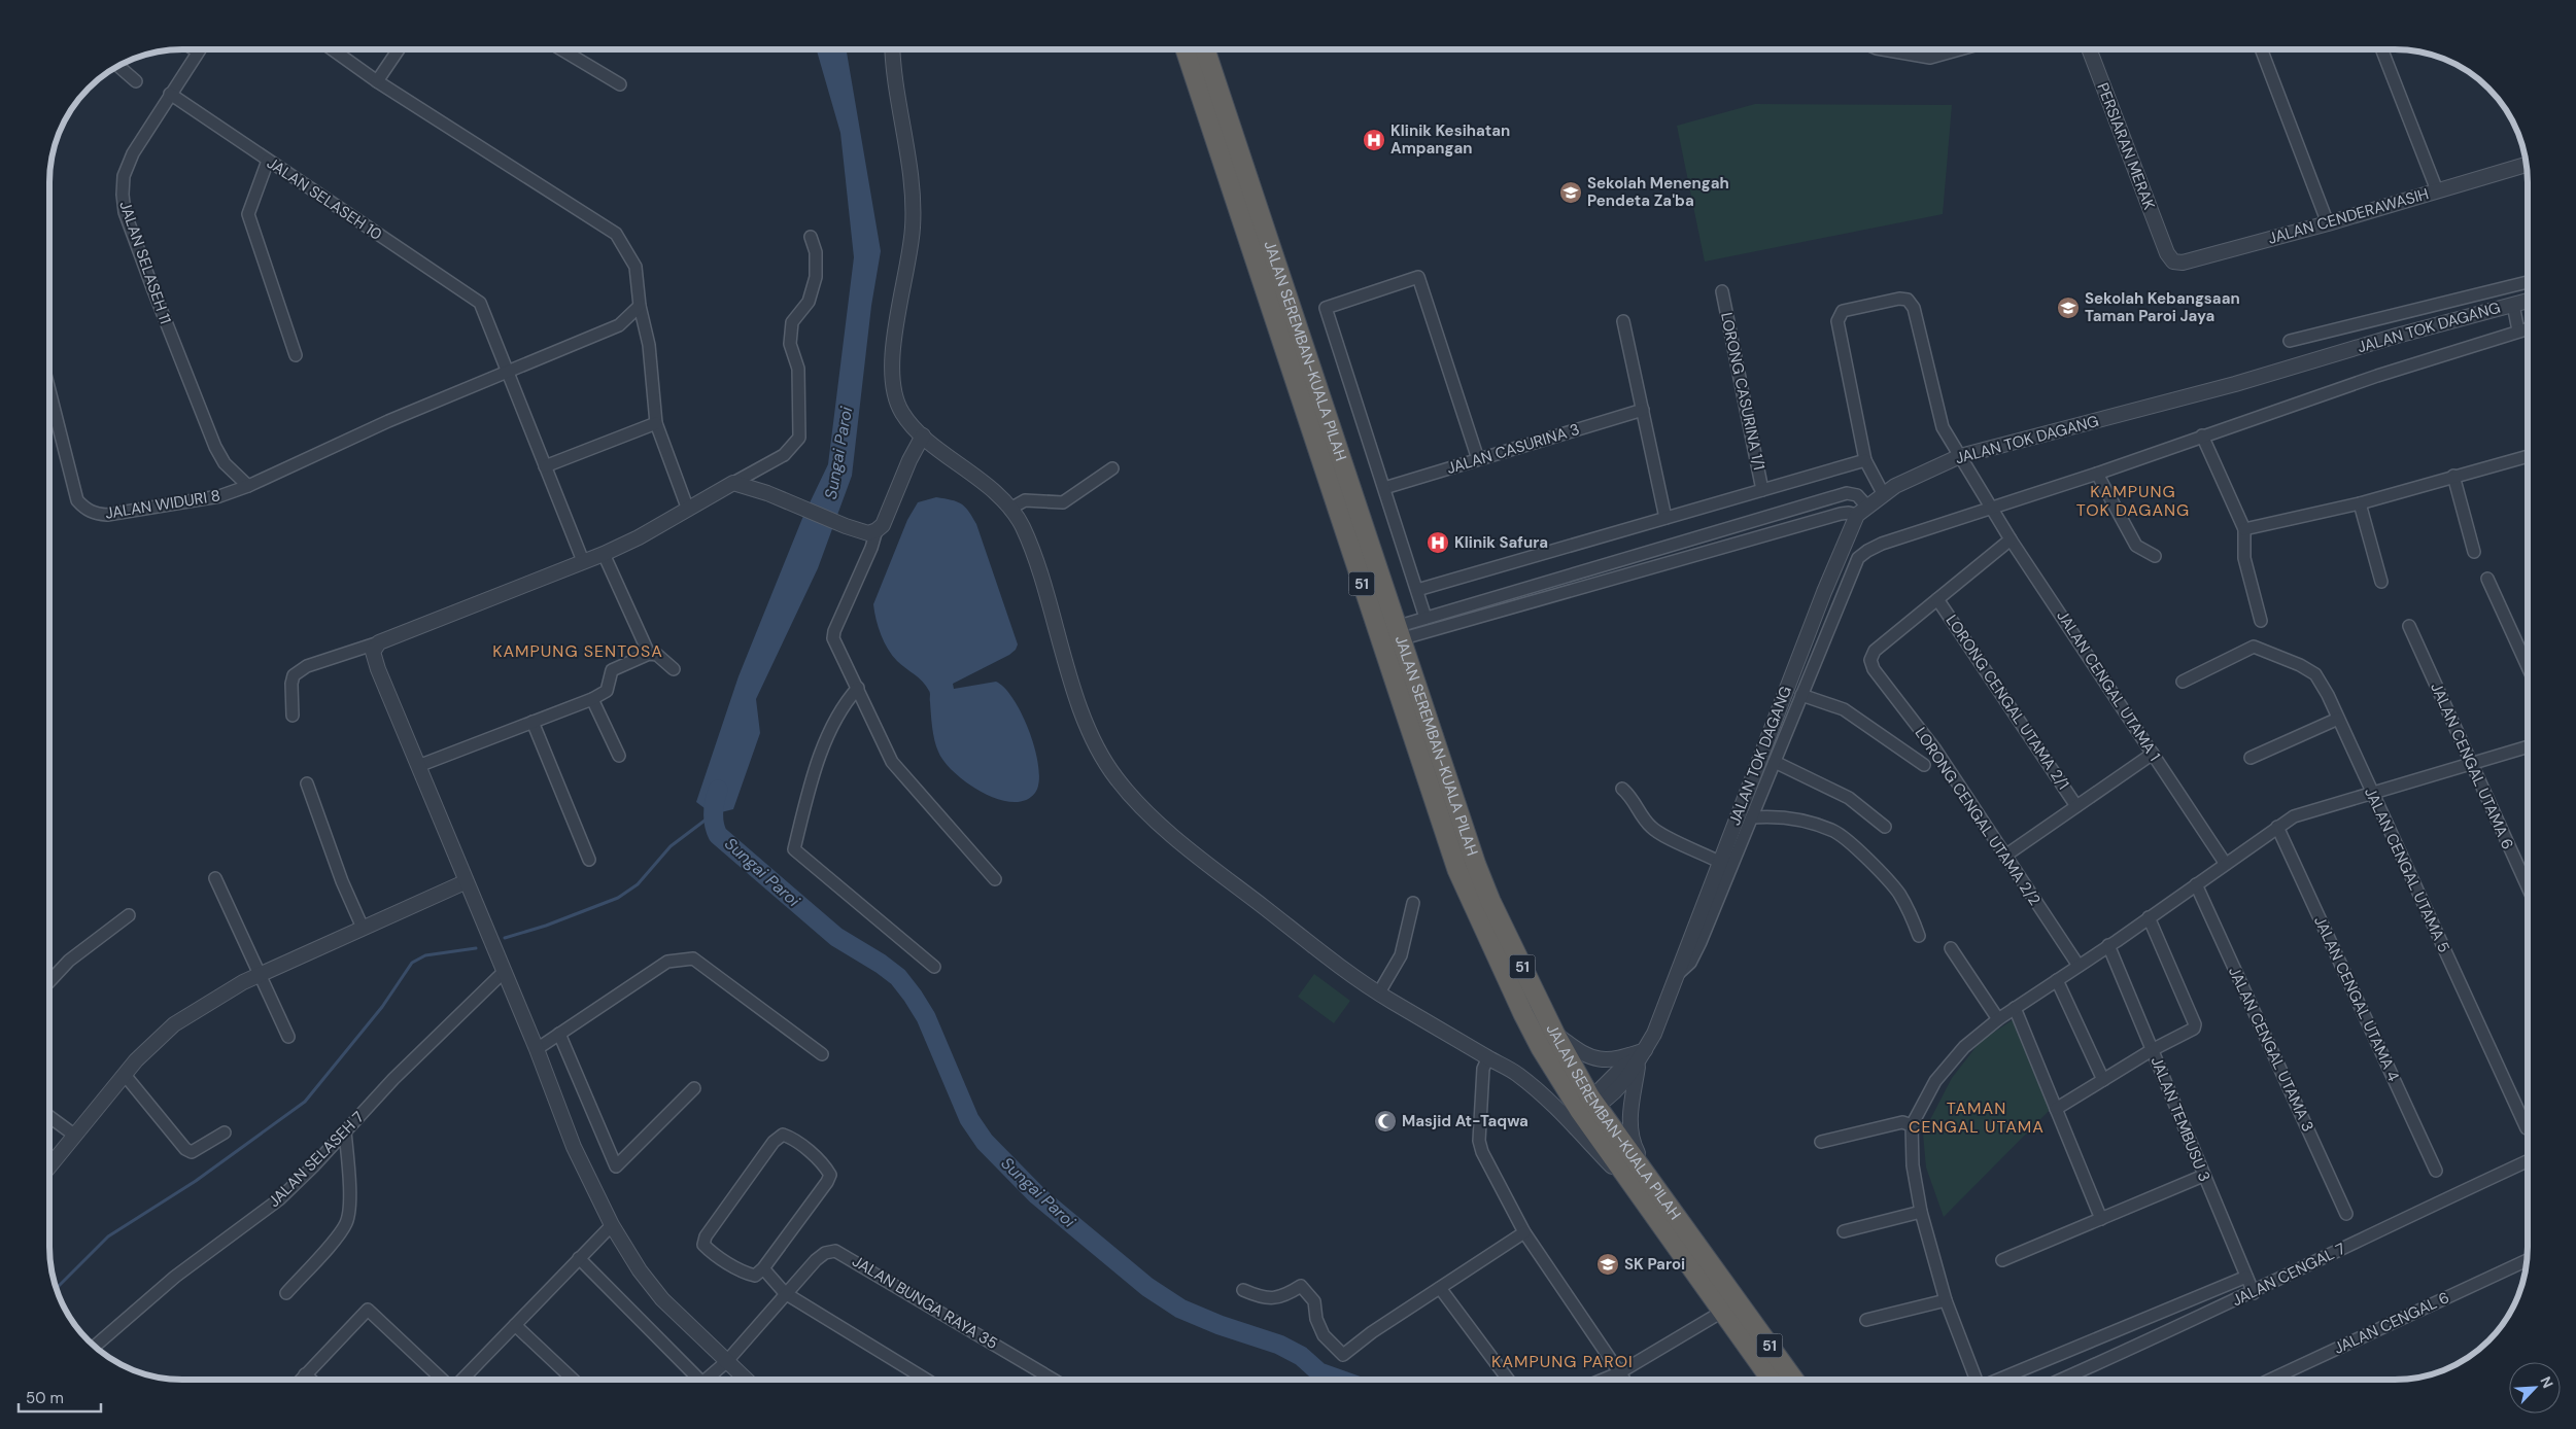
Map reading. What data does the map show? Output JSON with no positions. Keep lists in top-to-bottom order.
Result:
{
  "streets": {
    "highway": ["JALAN SEREMBAN-KUALA PILAH", "51"],
    "street": [
      "PERSIARAN MERAK",
      "JALAN SELASEH 10",
      "JALAN CENDERAWASIH",
      "JALAN SELASEH 11",
      "JALAN TOK DAGANG",
      "LORONG CASURINA 1/1",
      "JALAN CASURINA 3",
      "JALAN WIDURI 8",
      "JALAN CENGAL UTAMA 1",
      "LORONG CENGAL UTAMA 2/1",
      "JALAN CENGAL UTAMA 6",
      "LORONG CENGAL UTAMA 2/2",
      "JALAN CENGAL UTAMA 5",
      "JALAN CENGAL UTAMA 4",
      "JALAN CENGAL UTAMA 3",
      "JALAN TEMBUSU 3",
      "JALAN SELASEH 7",
      "JALAN CENGAL 7",
      "JALAN BUNGA RAYA 35",
      "JALAN CENGAL 6"
    ]
  },
  "crossings": [
    ["PERSIARAN MERAK", "JALAN CENDERAWASIH"],
    ["JALAN SELASEH 10", "JALAN SELASEH 11"],
    ["JALAN SELASEH 10", "JALAN WIDURI 8"],
    ["JALAN SELASEH 11", "JALAN WIDURI 8"],
    ["JALAN TOK DAGANG", "JALAN SEREMBAN-KUALA PILAH"],
    ["JALAN TOK DAGANG", "JALAN CENGAL UTAMA 1"],
    ["LORONG CENGAL UTAMA 2/1", "LORONG CENGAL UTAMA 2/2"],
    ["JALAN TEMBUSU 3", "JALAN CENGAL 7"]
  ],
  "districts": [
    "KAMPUNG TOK DAGANG",
    "KAMPUNG SENTOSA",
    "TAMAN CENGAL UTAMA",
    "KAMPUNG PAROI"
  ],
  "water": ["Sungai Paroi"],
  "places": {
    "hospital": ["Klinik Kesihatan Ampangan", "Klinik Safura"],
    "school or university": ["Sekolah Menengah Pendeta Za'ba", "Sekolah Kebangsaan Taman Paroi Jaya", "SK Paroi"],
    "mosque": ["Masjid At-Taqwa"]
  },
  "scale_bar": "50 m",
  "north": "top right"
}
